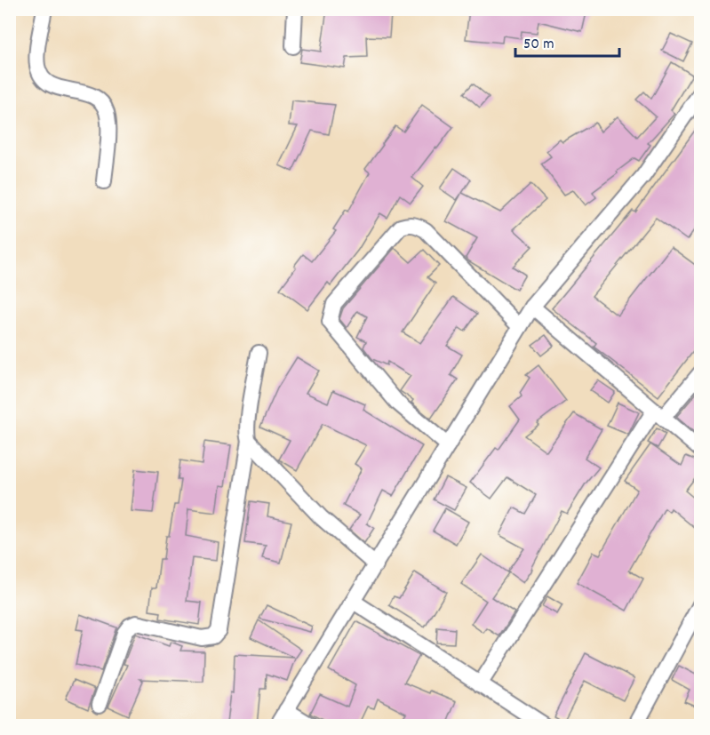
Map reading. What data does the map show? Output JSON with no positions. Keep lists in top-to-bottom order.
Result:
{
  "scale_bar": "50 m"
}
